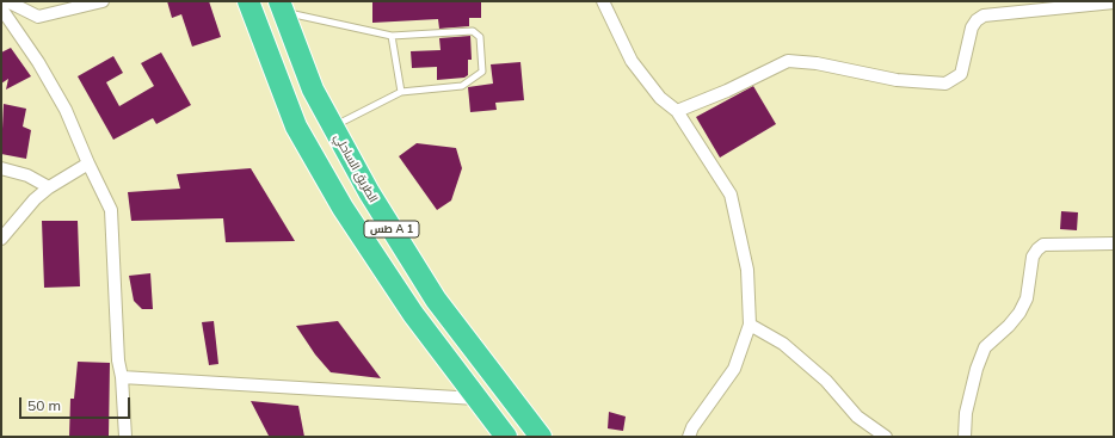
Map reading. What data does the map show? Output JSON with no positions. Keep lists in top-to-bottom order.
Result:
{
  "streets": {
    "highway": ["الطريق الساحلي", "طس A 1"]
  },
  "scale_bar": "50 m"
}
